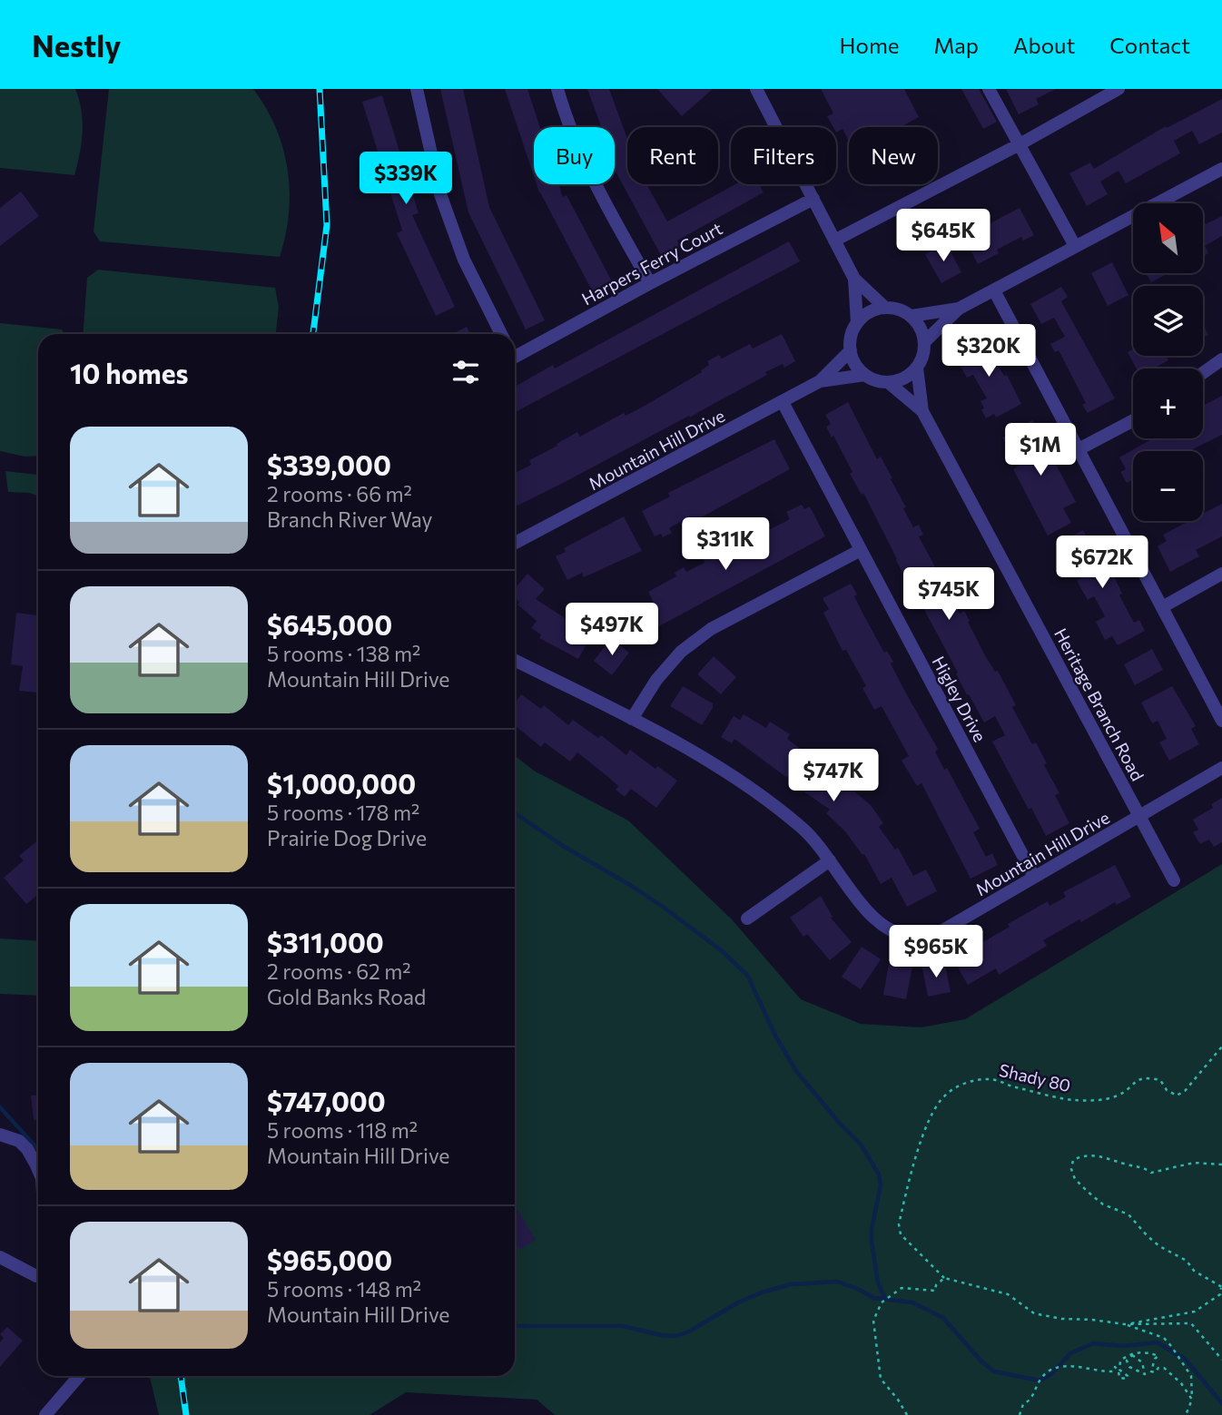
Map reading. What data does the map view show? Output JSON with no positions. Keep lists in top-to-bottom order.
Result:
{
  "streets": {
    "street": [
      "Harpers Ferry Court",
      "Mountain Hill Drive",
      "Higley Drive",
      "Heritage Branch Road"
    ],
    "path": ["Shady 80"]
  },
  "crossings": [
    ["Mountain Hill Drive", "Higley Drive"],
    ["Mountain Hill Drive", "Heritage Branch Road"]
  ],
  "north": "top left",
  "page": {
    "header": "Nestly",
    "nav": [
      "Home",
      "Map",
      "About",
      "Contact"
    ],
    "chip": [
      "Buy",
      "Rent",
      "Filters",
      "New"
    ],
    "price": [
      "$339K",
      "$645K",
      "$320K",
      "$1M",
      "$311K",
      "$672K",
      "$745K",
      "$497K",
      "$747K",
      "$965K"
    ],
    "map_buttons": ["+", "−"],
    "heading": "10 homes",
    "list": [
      {
        "name": "$339,000",
        "note": "2 rooms · 66 m² · Branch River Way"
      },
      {
        "name": "$645,000",
        "note": "5 rooms · 138 m² · Mountain Hill Drive"
      },
      {
        "name": "$1,000,000",
        "note": "5 rooms · 178 m² · Prairie Dog Drive"
      },
      {
        "name": "$311,000",
        "note": "2 rooms · 62 m² · Gold Banks Road"
      },
      {
        "name": "$747,000",
        "note": "5 rooms · 118 m² · Mountain Hill Drive"
      },
      {
        "name": "$965,000",
        "note": "5 rooms · 148 m² · Mountain Hill Drive"
      }
    ]
  }
}
